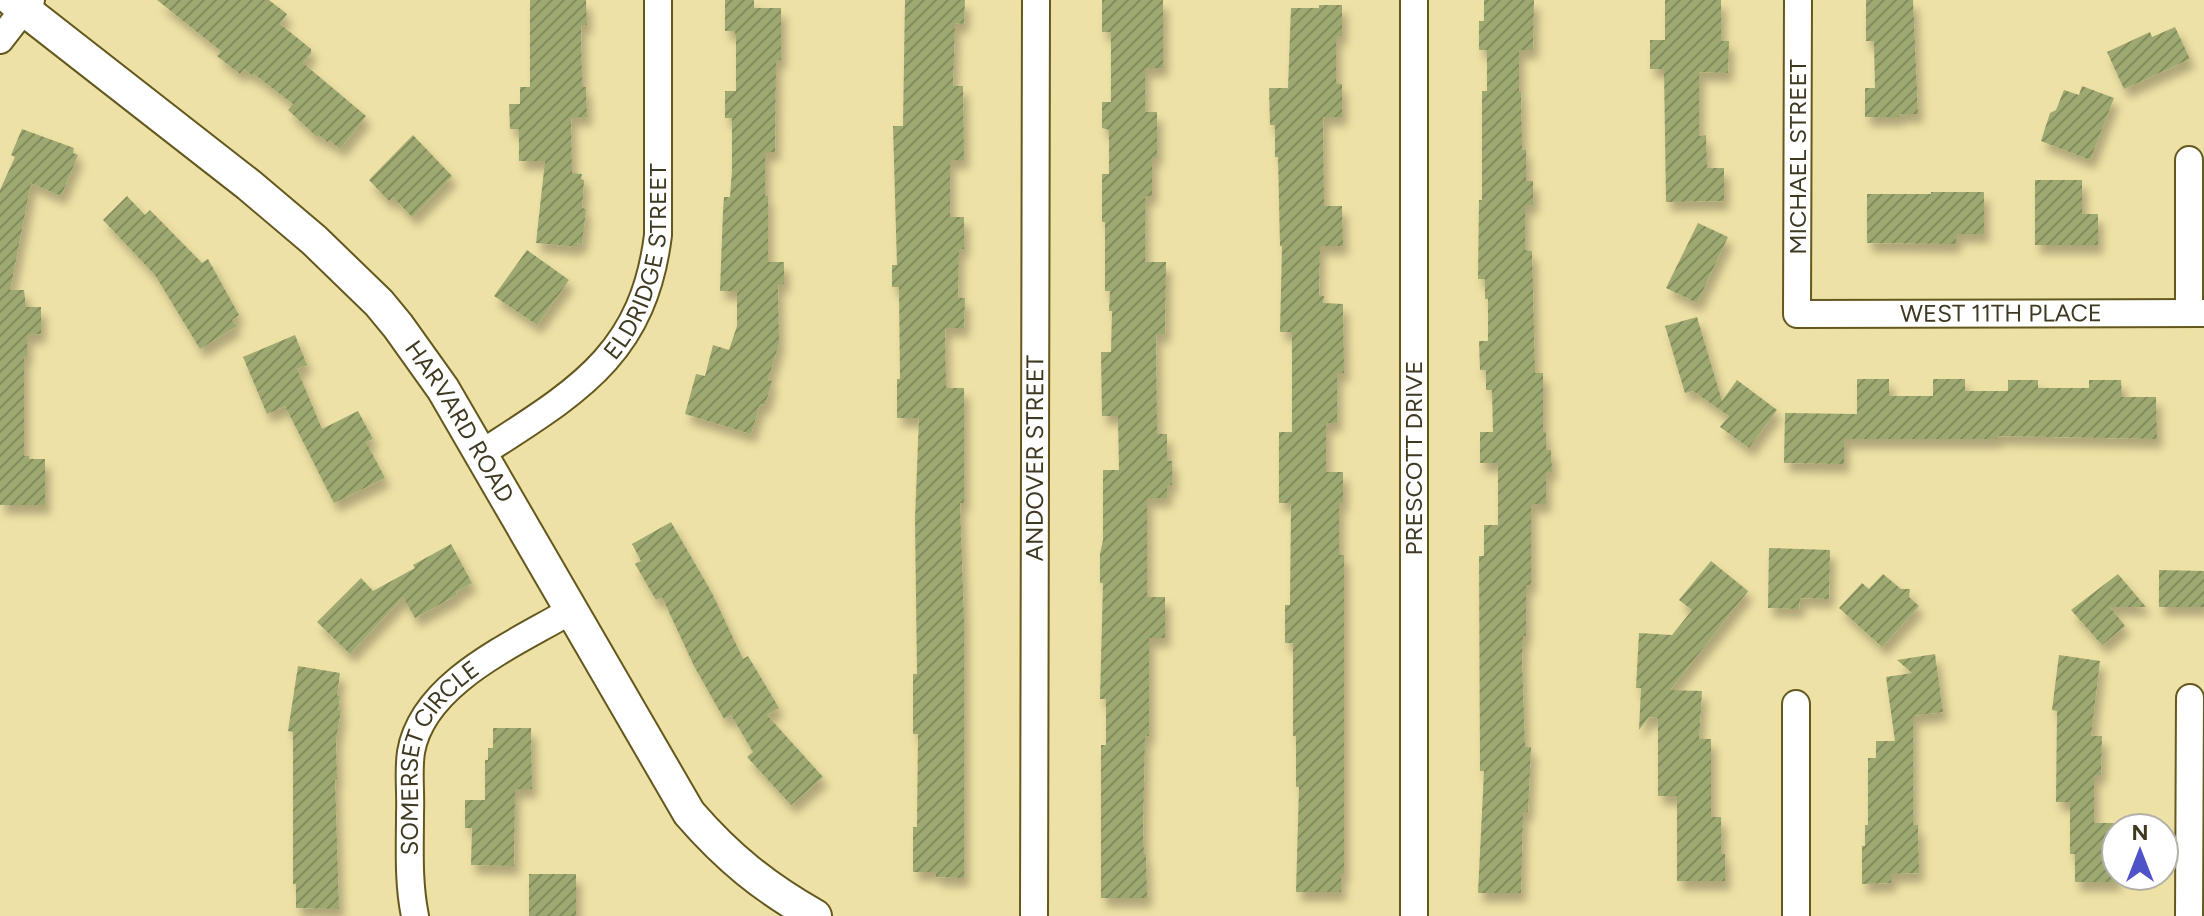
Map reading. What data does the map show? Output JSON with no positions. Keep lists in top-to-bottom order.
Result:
{
  "streets": {
    "street": [
      "MICHAEL STREET",
      "ELDRIDGE STREET",
      "WEST 11TH PLACE",
      "HARVARD ROAD",
      "ANDOVER STREET",
      "PRESCOTT DRIVE",
      "SOMERSET CIRCLE"
    ]
  },
  "crossings": [
    ["MICHAEL STREET", "WEST 11TH PLACE"],
    ["ELDRIDGE STREET", "HARVARD ROAD"],
    ["HARVARD ROAD", "SOMERSET CIRCLE"]
  ],
  "north": "top"
}
